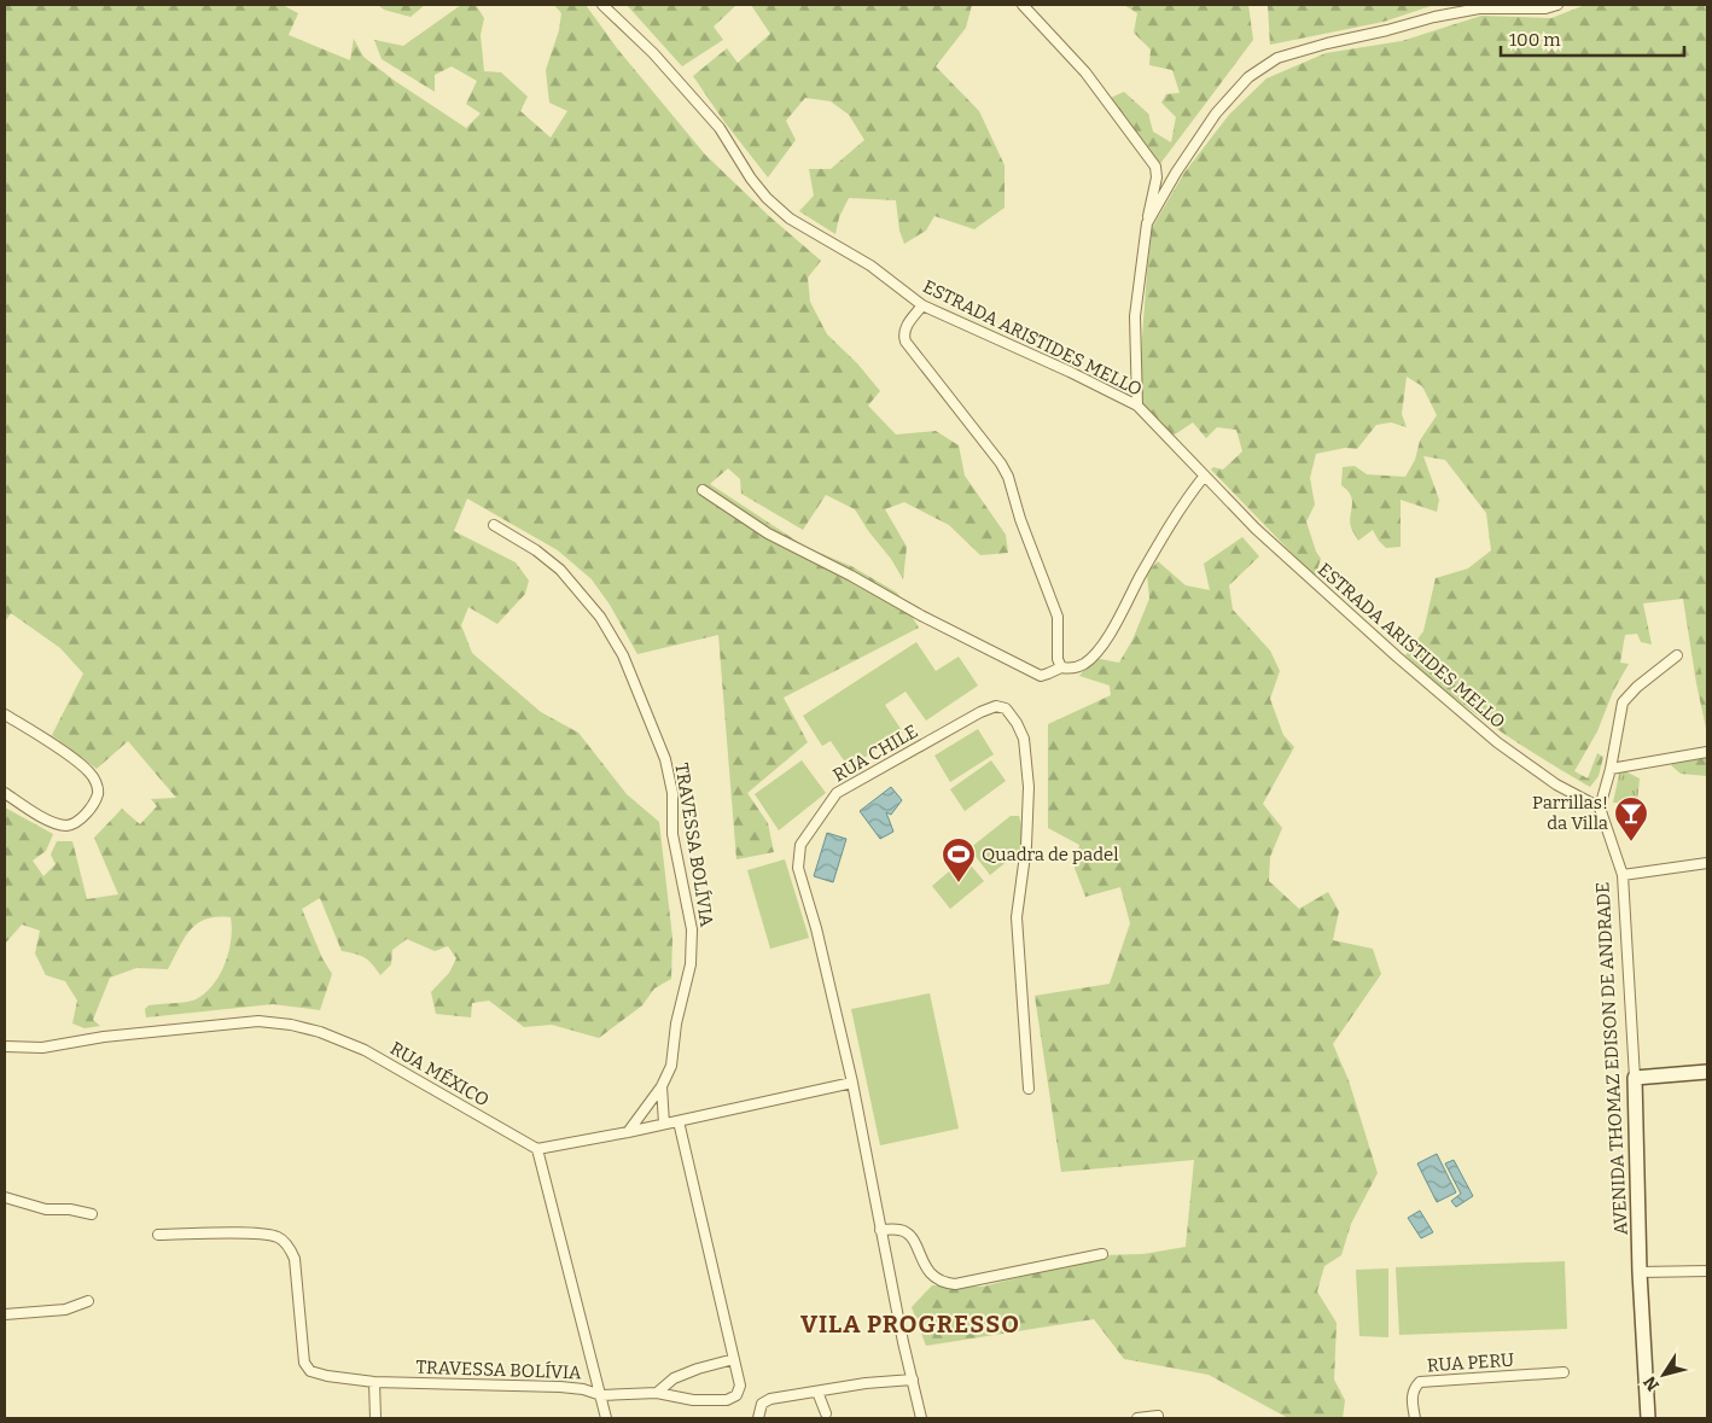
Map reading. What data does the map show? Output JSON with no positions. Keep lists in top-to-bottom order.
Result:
{
  "streets": {
    "street": [
      "ESTRADA ARISTIDES MELLO",
      "RUA CHILE",
      "TRAVESSA BOLÍVIA",
      "AVENIDA THOMAZ EDISON DE ANDRADE",
      "RUA MÉXICO",
      "RUA PERU"
    ]
  },
  "crossings": [
    ["ESTRADA ARISTIDES MELLO", "AVENIDA THOMAZ EDISON DE ANDRADE"]
  ],
  "districts": ["VILA PROGRESSO"],
  "places": {
    "bar": ["Parrillas! da Villa"],
    "sports": ["Quadra de padel"]
  },
  "scale_bar": "100 m",
  "north": "bottom left"
}
